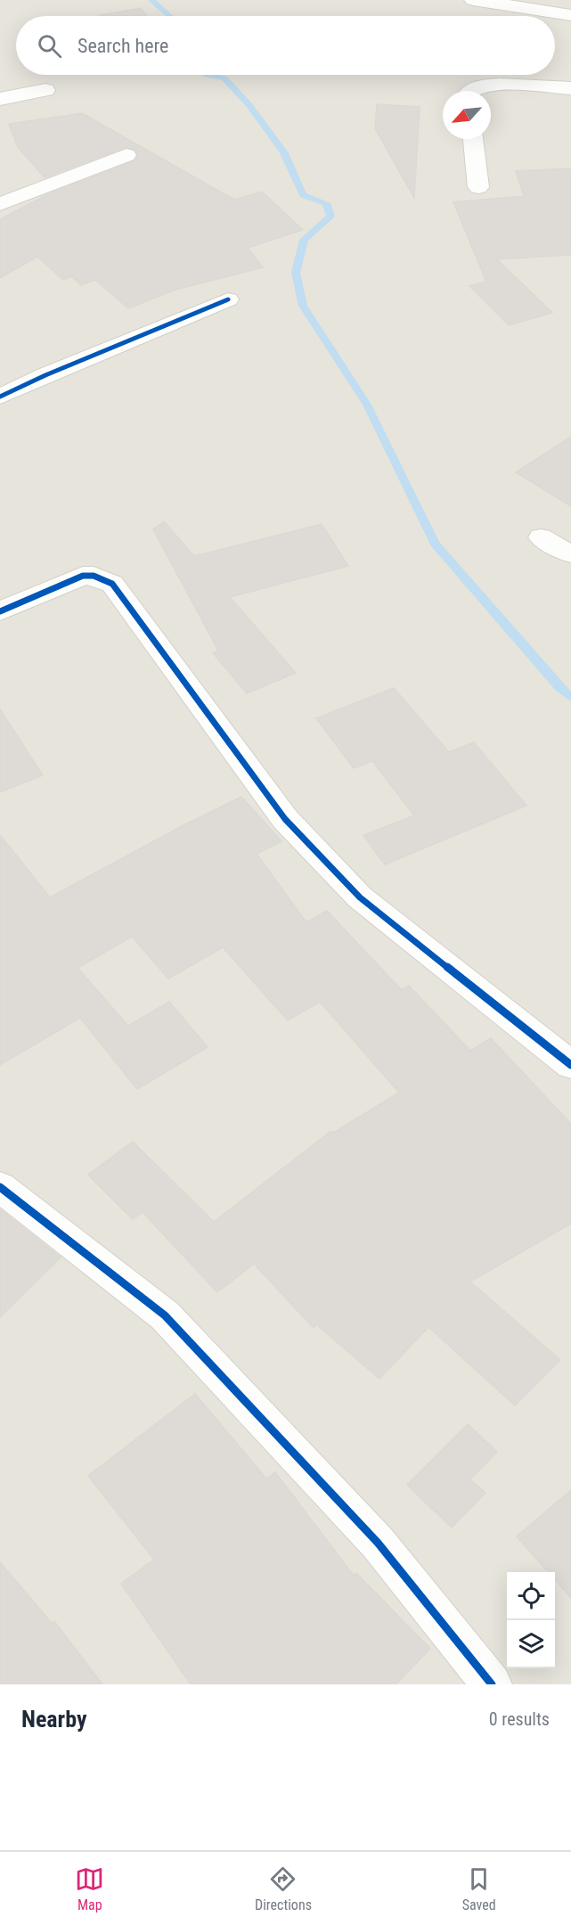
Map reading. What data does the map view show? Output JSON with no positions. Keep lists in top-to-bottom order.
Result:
{
  "north": "bottom left",
  "page": {
    "search": "Search here",
    "heading": ["Nearby", "0 results"],
    "nav": ["Map", "Directions", "Saved"]
  }
}
